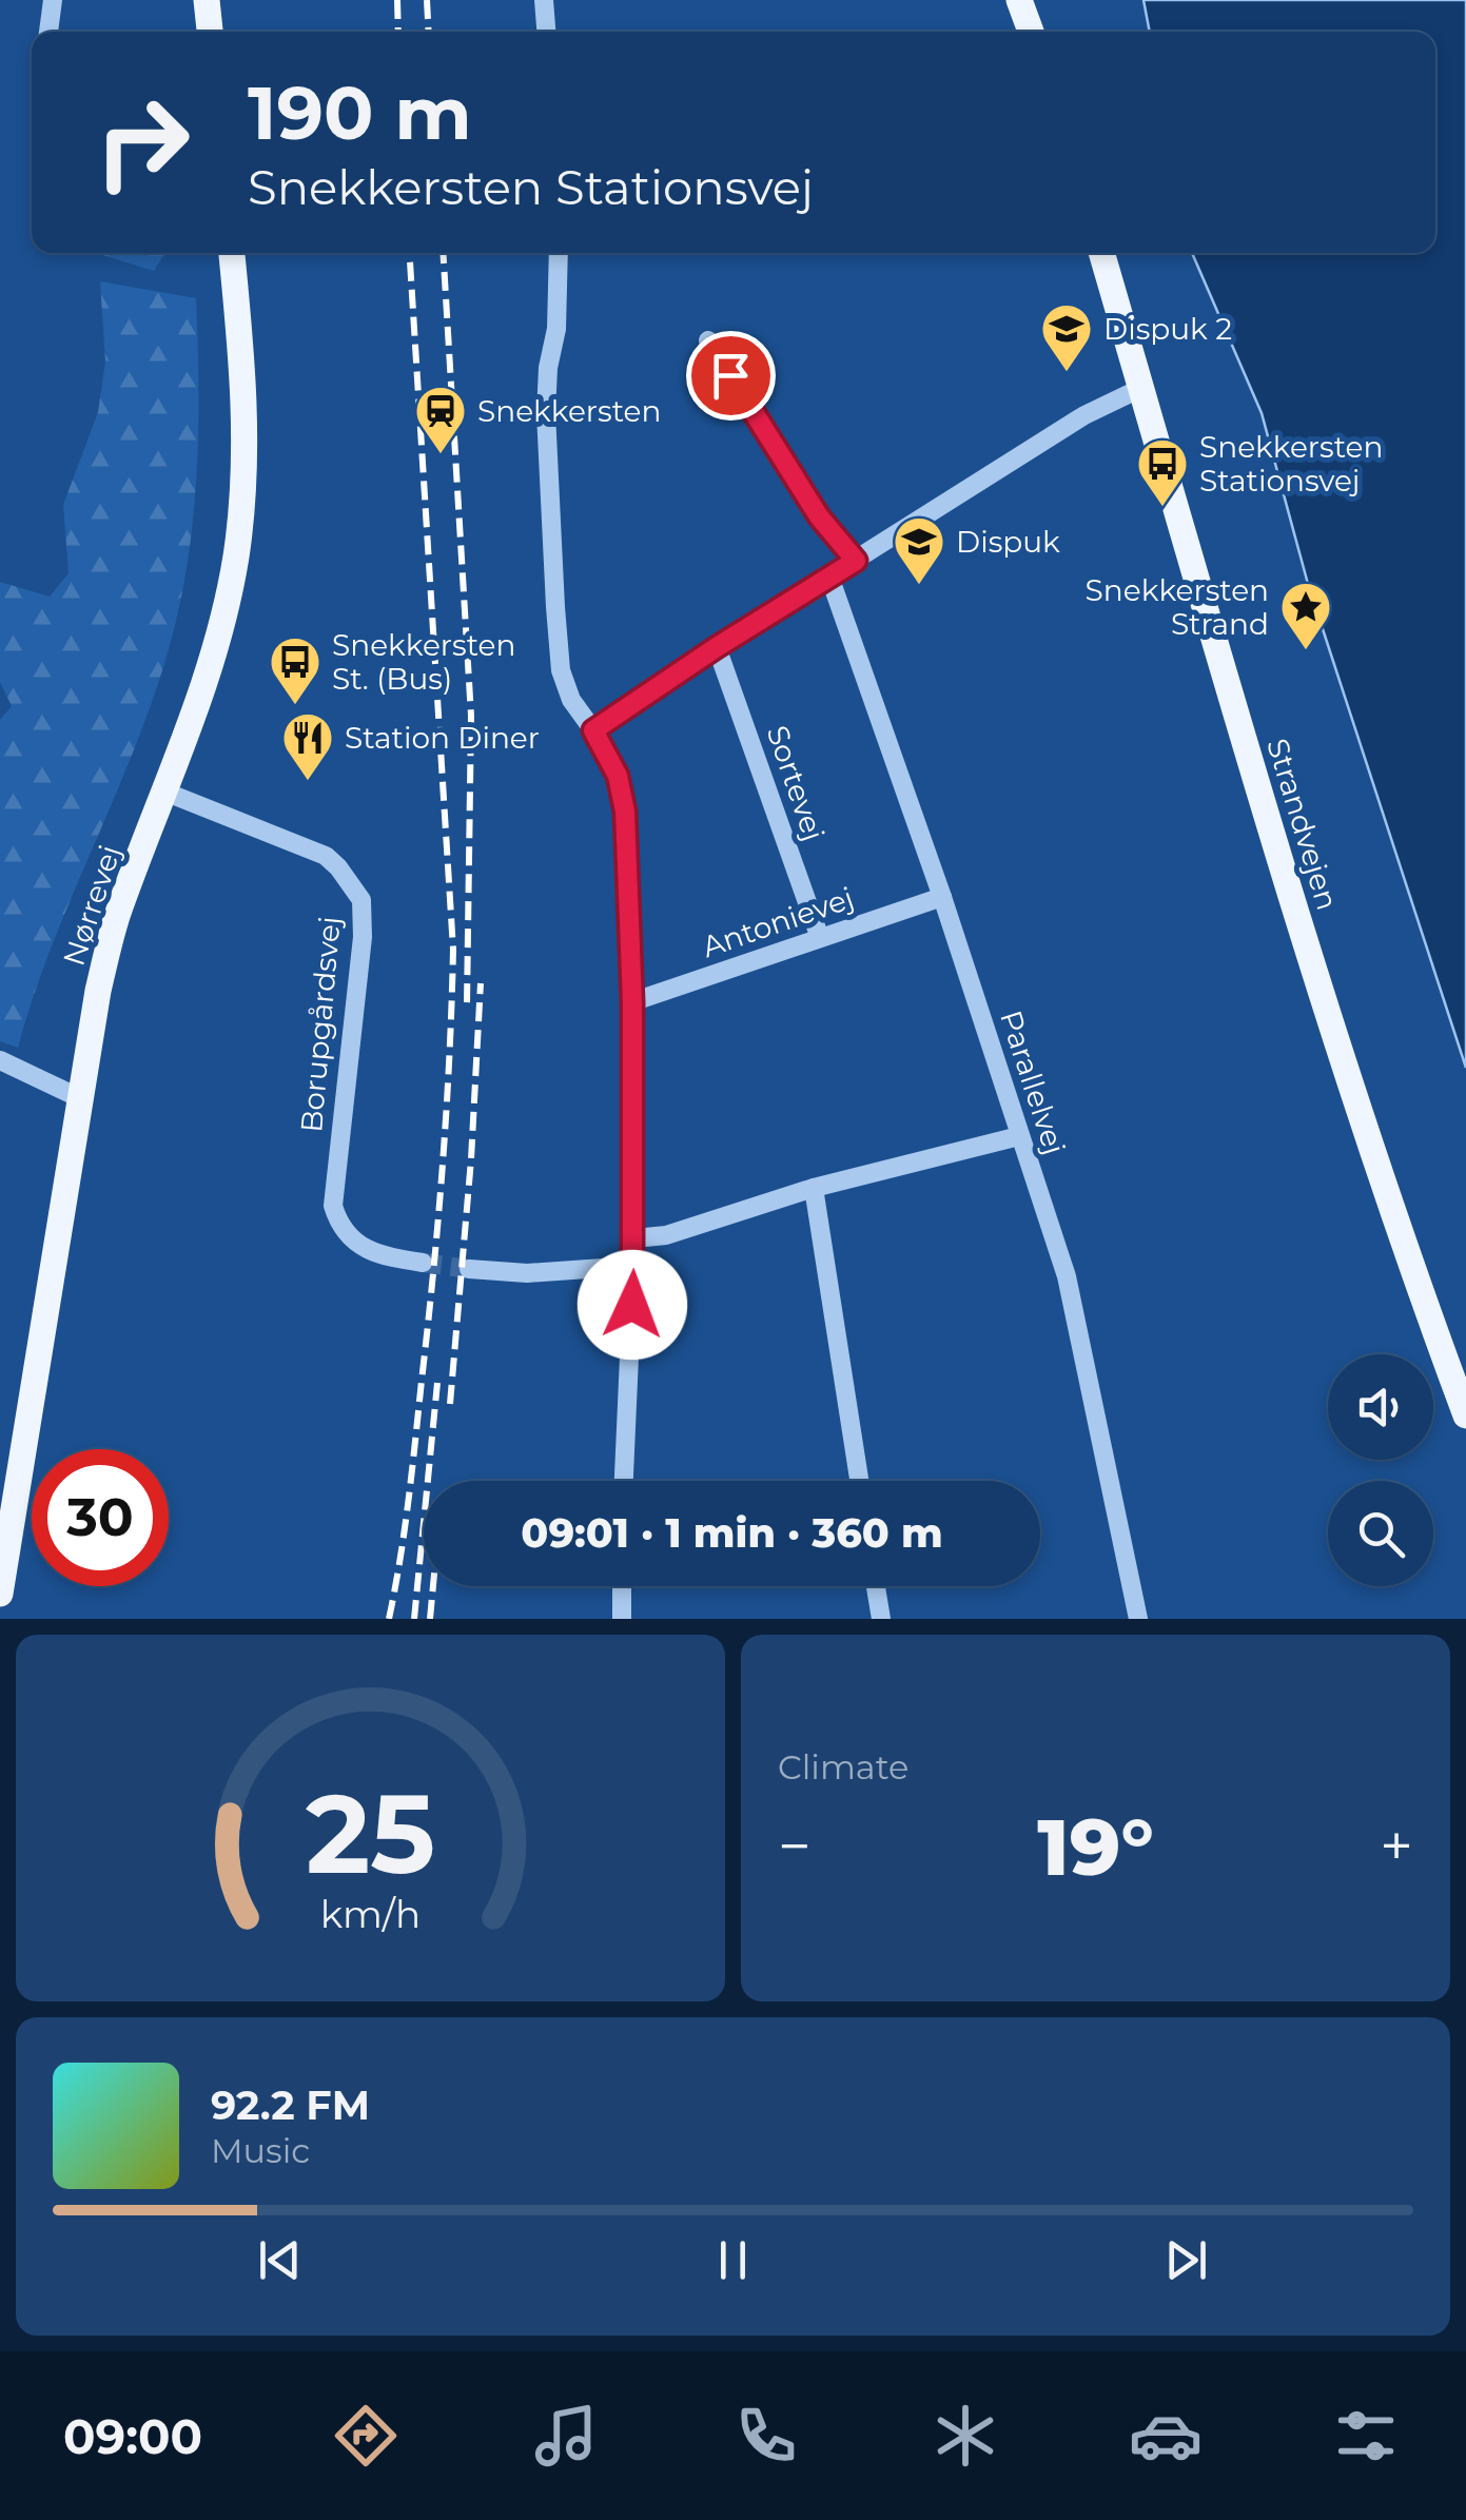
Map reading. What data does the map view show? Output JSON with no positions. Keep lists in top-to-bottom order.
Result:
{
  "streets": {
    "main road": ["Strandvejen", "Nørrevej"],
    "street": [
      "Sortevej",
      "Antonievej",
      "Borupgårdsvej",
      "Parallelvej"
    ]
  },
  "crossings": [
    ["Sortevej", "Antonievej"],
    ["Nørrevej", "Borupgårdsvej"],
    ["Antonievej", "Parallelvej"]
  ],
  "places": {
    "school or university": ["Dispuk 2", "Dispuk"],
    "station": ["Snekkersten"],
    "bus stop": ["Snekkersten Stationsvej", "Snekkersten St. (Bus)"],
    "place": ["Snekkersten Strand"],
    "restaurant": ["Station Diner"]
  },
  "page": {
    "turn": ["190 m", "Snekkersten Stationsvej"],
    "limit": "30",
    "trip": "09:01 · 1 min · 360 m",
    "tile": "Climate",
    "heat": ["−", "19°", "+"],
    "song": ["92.2 FM", "Music"],
    "tabs": "09:00",
    "gauge": ["25", "km/h"]
  }
}
